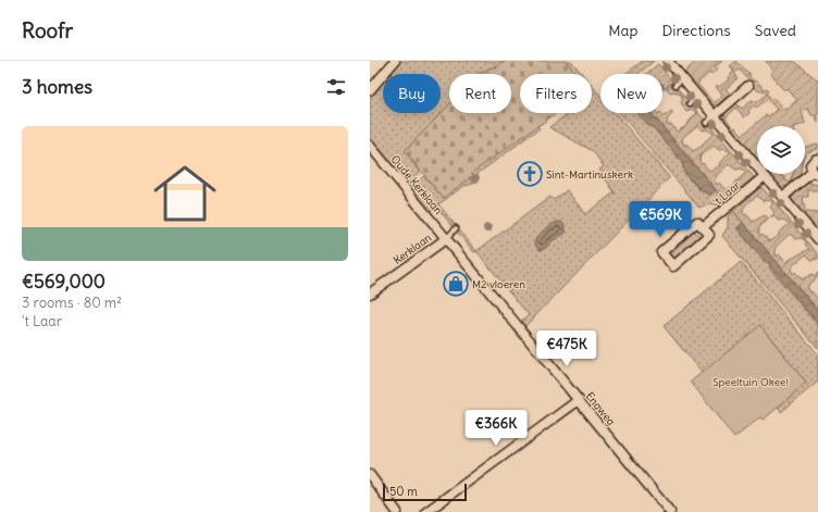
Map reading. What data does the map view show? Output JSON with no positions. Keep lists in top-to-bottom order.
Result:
{
  "streets": {
    "street": [
      "Oude Kerklaan",
      "'t Laar",
      "Kerklaan",
      "Engweg"
    ]
  },
  "crossings": [
    ["Oude Kerklaan", "Kerklaan"],
    ["Oude Kerklaan", "Engweg"],
    ["Kerklaan", "Engweg"]
  ],
  "parks": ["Speeltuin Okee!"],
  "places": {
    "church": ["Sint-Martinuskerk"],
    "shop": ["M2 vloeren"]
  },
  "scale_bar": "50 m",
  "page": {
    "header": "Roofr",
    "nav": ["Map", "Directions", "Saved"],
    "heading": "3 homes",
    "chip": [
      "Buy",
      "Rent",
      "Filters",
      "New"
    ],
    "list": [
      {
        "name": "€569,000",
        "note": "3 rooms · 80 m² · 't Laar"
      }
    ],
    "price": ["€569K", "€475K", "€366K"],
    "scale": "50 m"
  }
}
